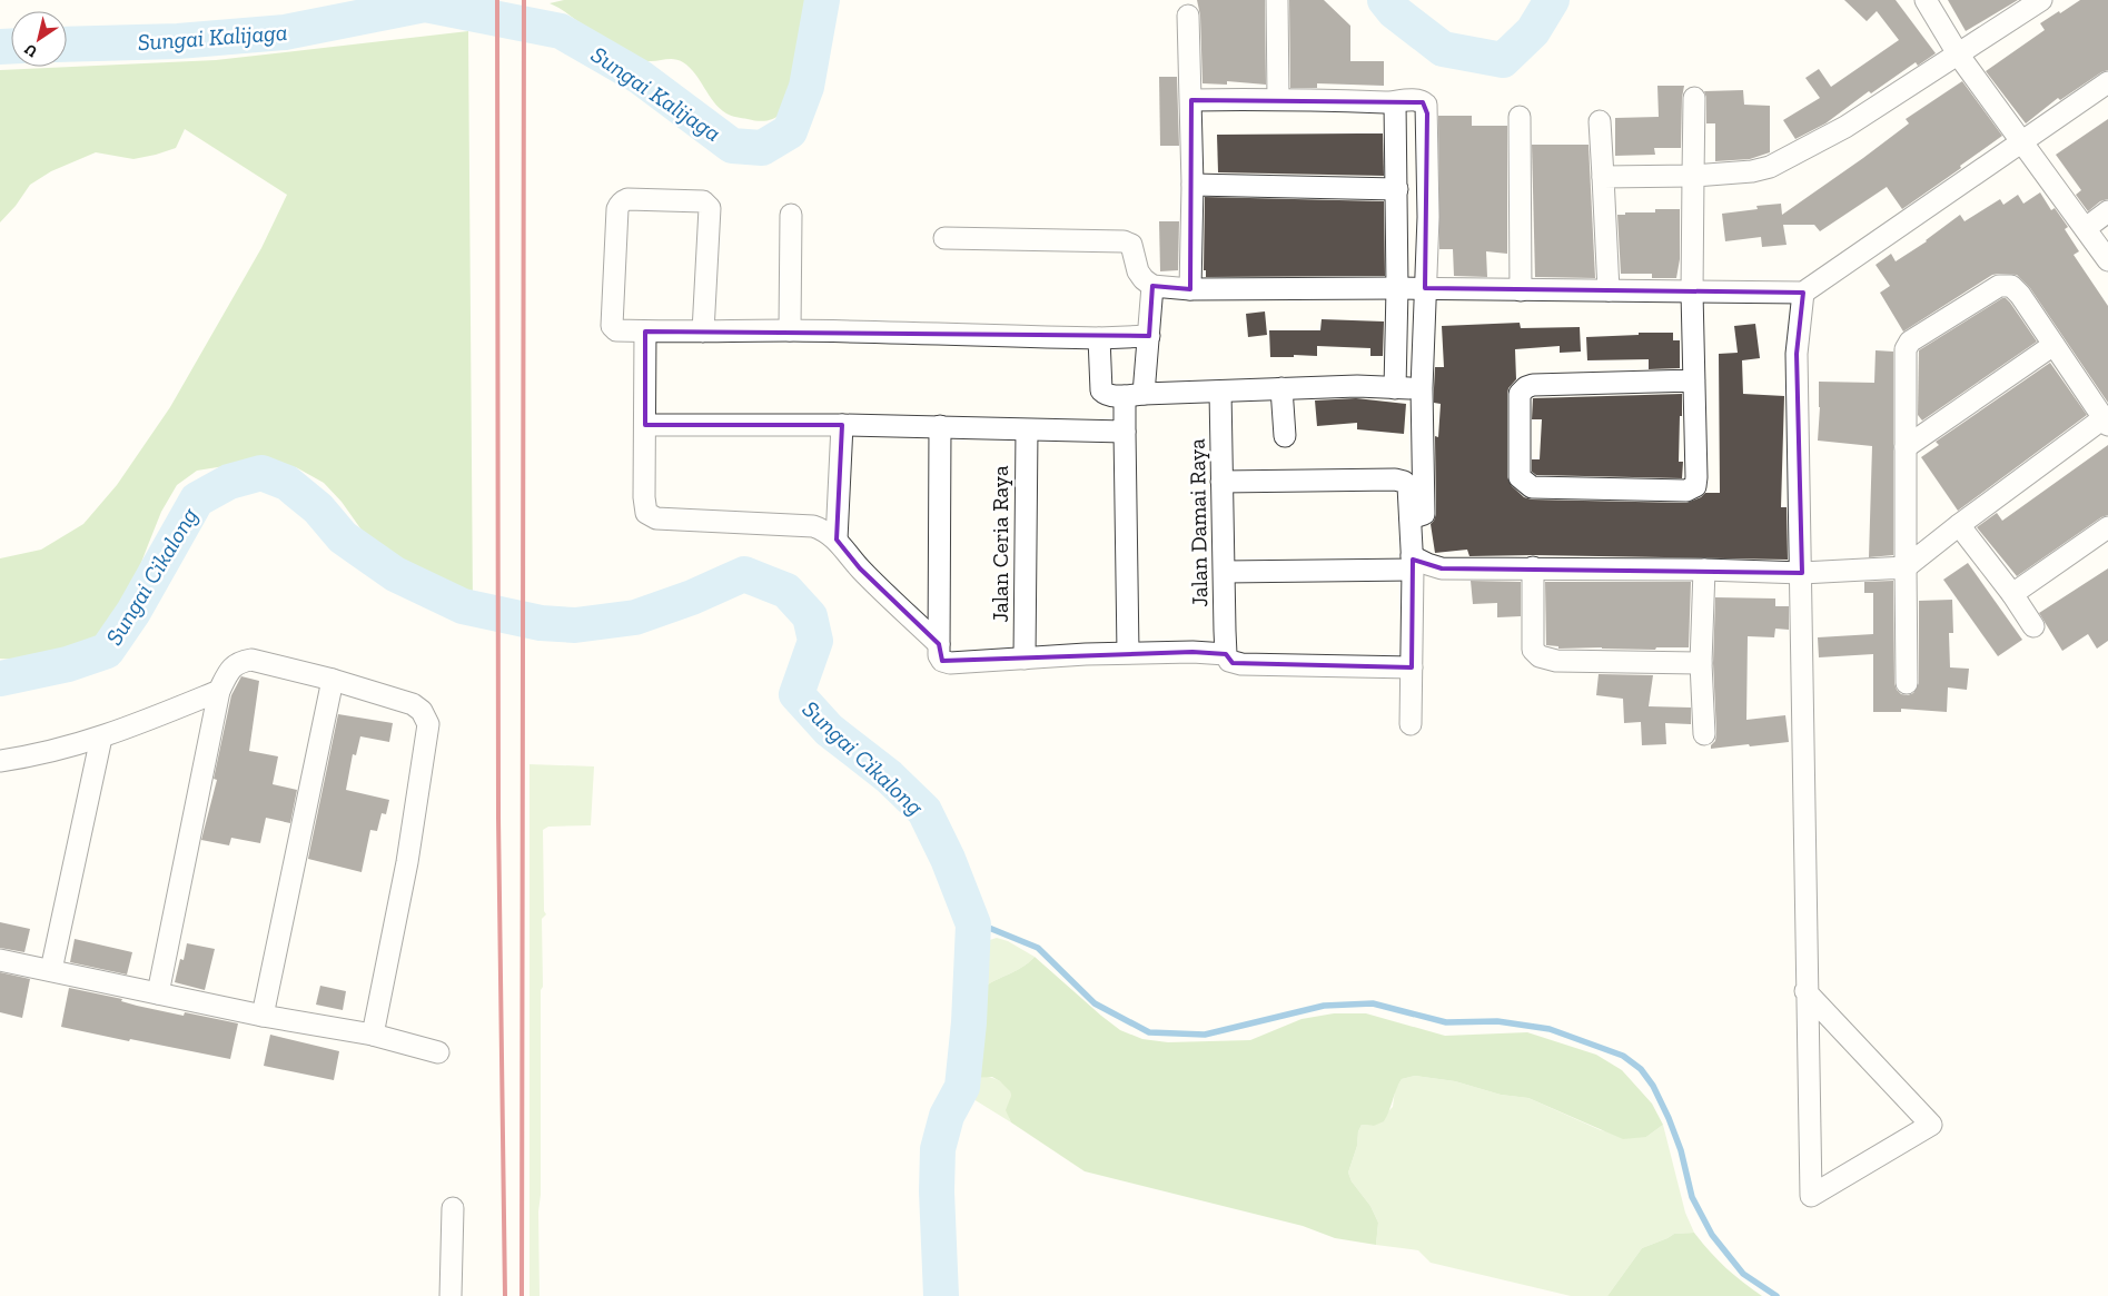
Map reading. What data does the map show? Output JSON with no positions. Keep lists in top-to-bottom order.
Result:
{
  "streets": {
    "street": ["Jalan Damai Raya", "Jalan Ceria Raya"]
  },
  "water": ["Sungai Kalijaga", "Sungai Cikalong"],
  "north": "bottom left"
}
